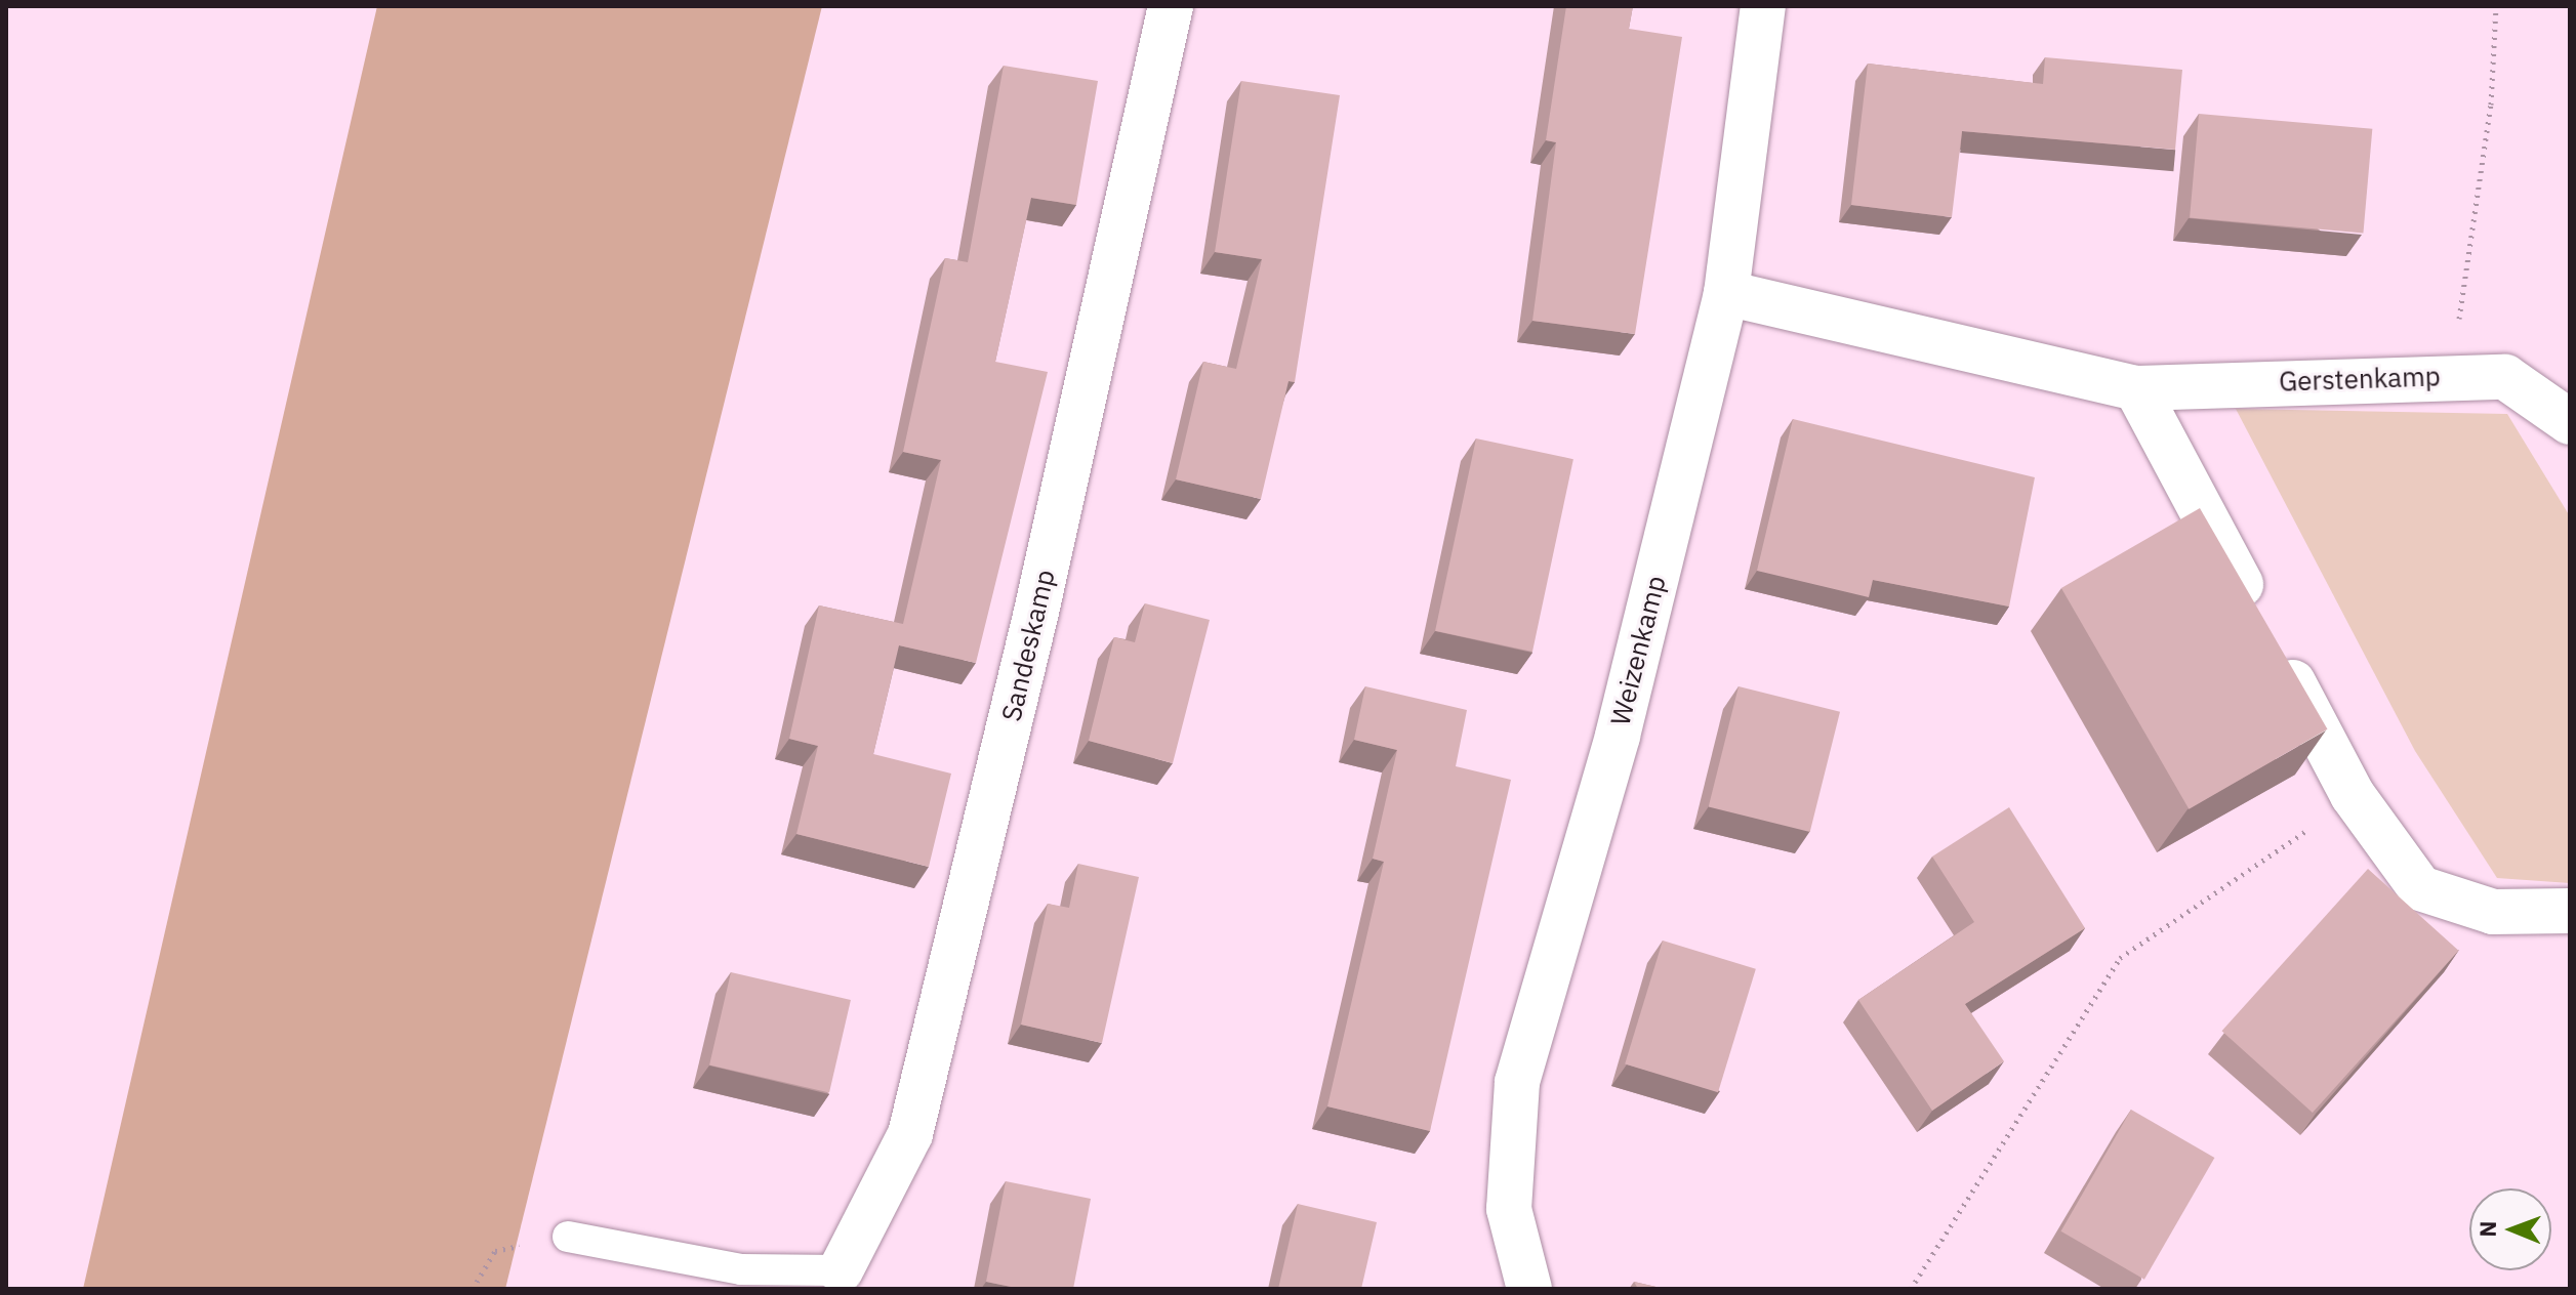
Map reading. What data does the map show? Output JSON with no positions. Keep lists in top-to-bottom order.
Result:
{
  "streets": {
    "street": ["Gerstenkamp", "Sandeskamp", "Weizenkamp"]
  },
  "crossings": [
    ["Gerstenkamp", "Weizenkamp"]
  ],
  "north": "left"
}
